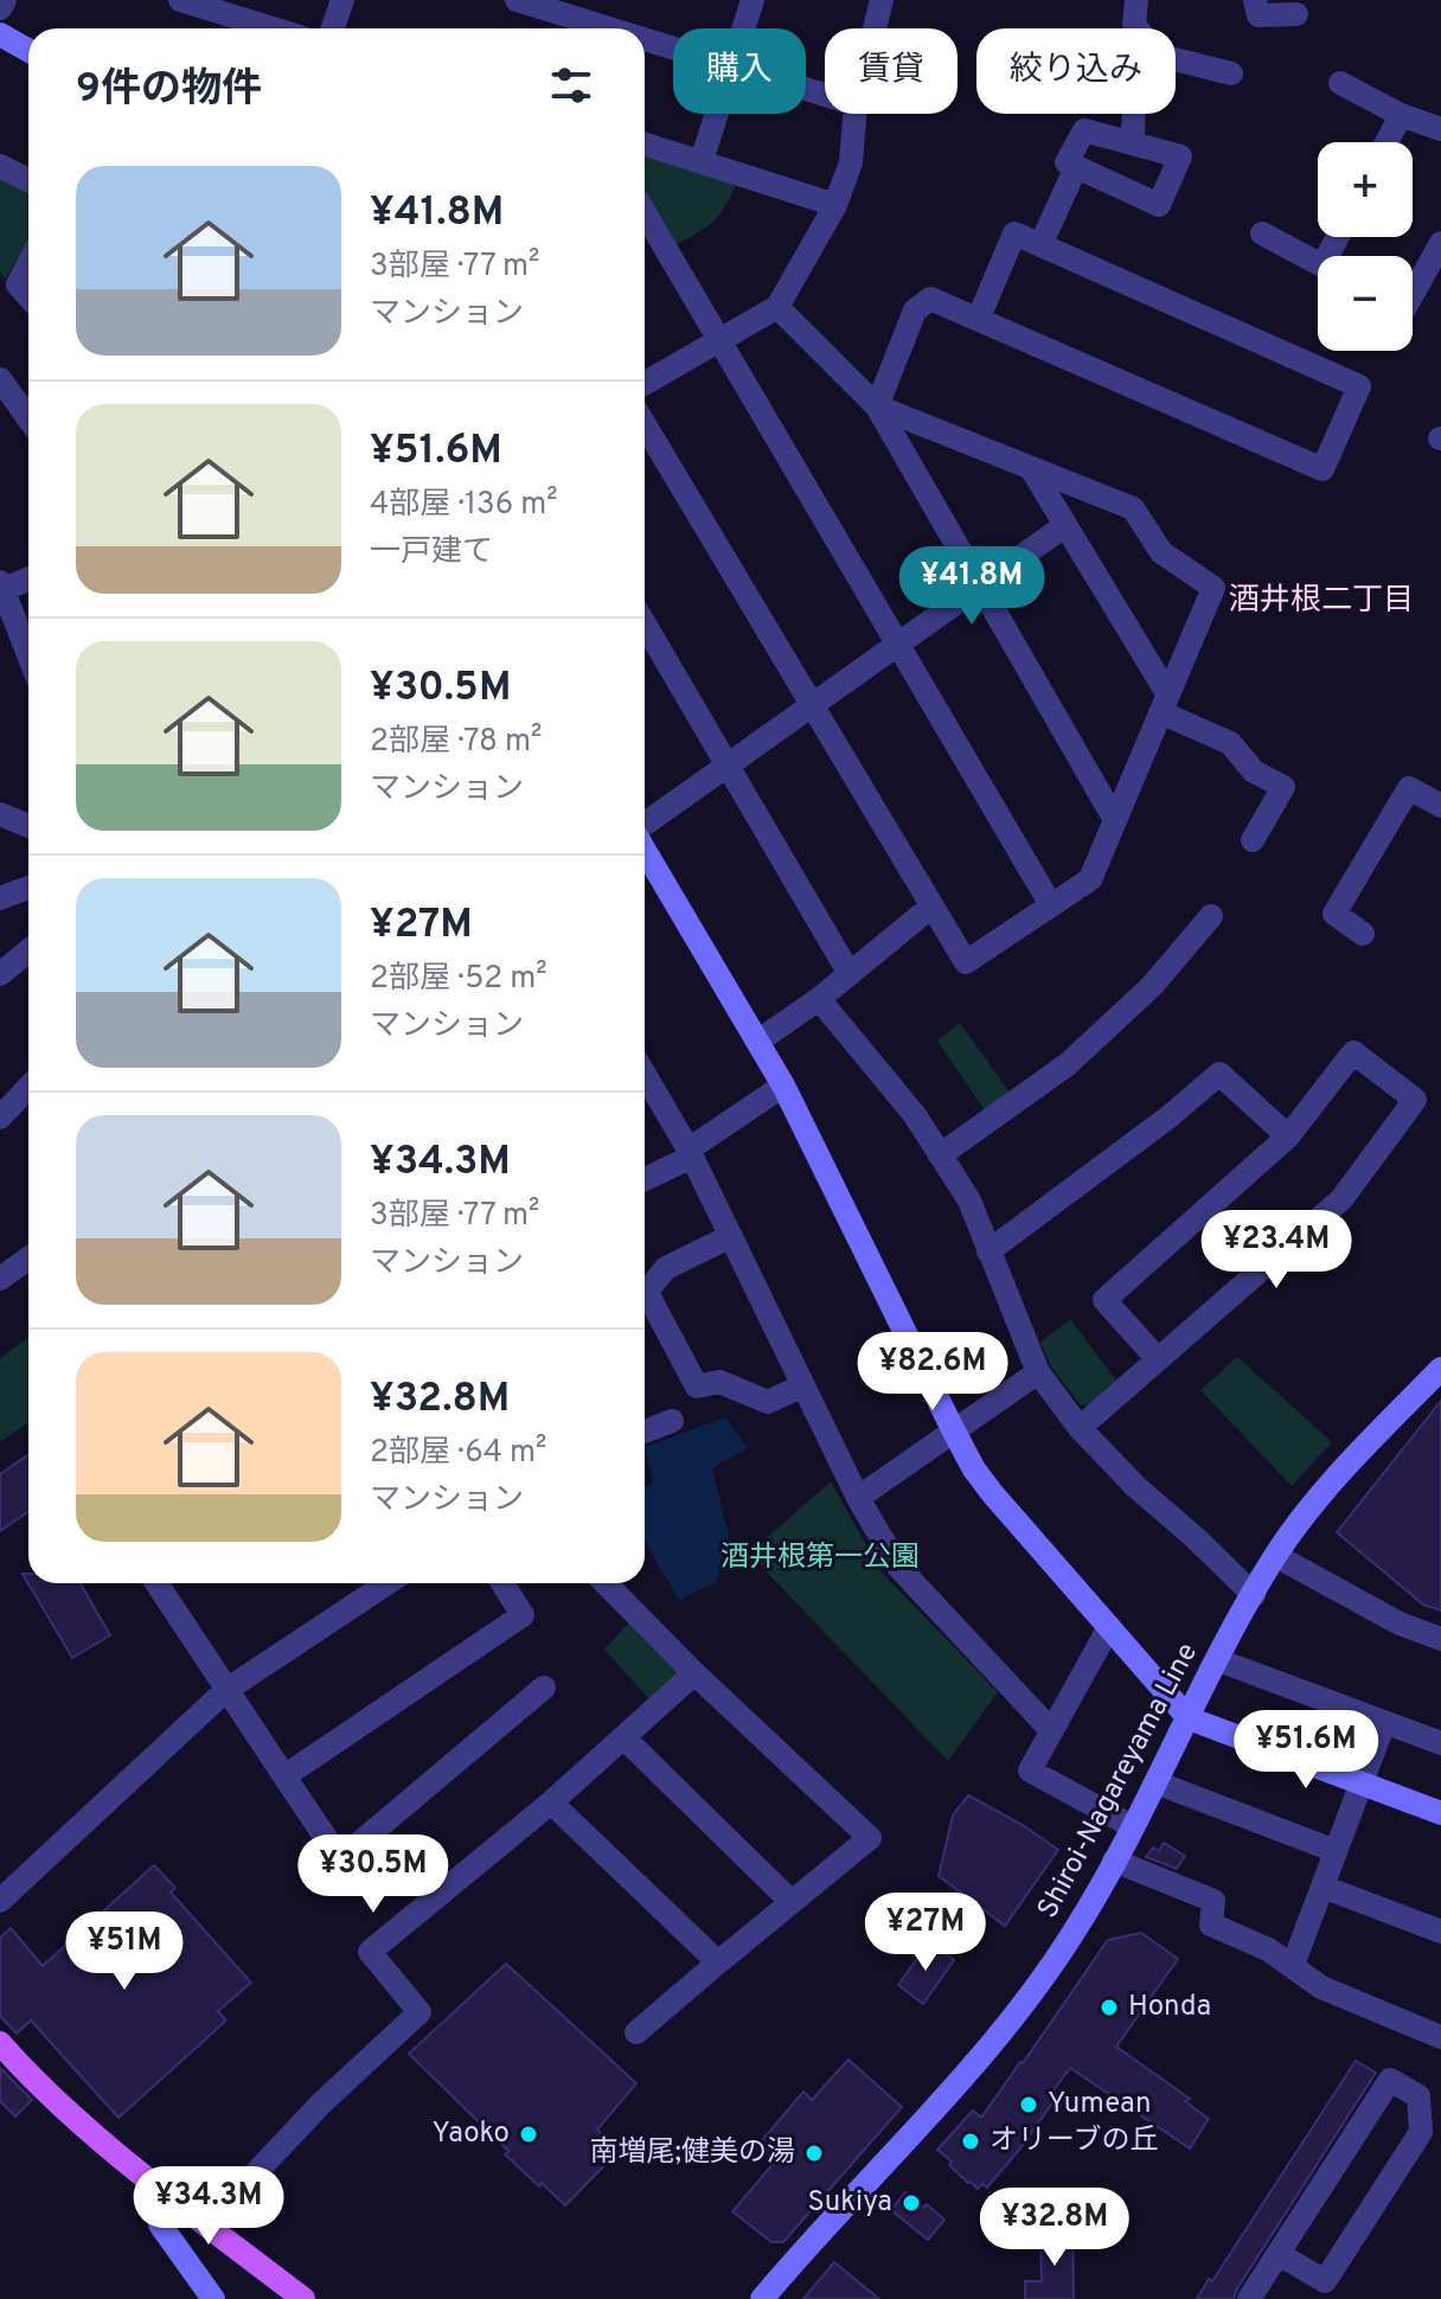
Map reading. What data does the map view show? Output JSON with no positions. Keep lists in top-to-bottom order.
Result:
{
  "streets": {
    "street": ["Shiroi-Nagareyama Line"]
  },
  "districts": ["酒井根二丁目"],
  "parks": ["酒井根第一公園"],
  "places": [
    "Honda",
    "Yumean",
    "Yaoko",
    "オリーブの丘",
    "南増尾;健美の湯",
    "Sukiya"
  ],
  "page": {
    "chip": ["購入", "賃貸", "絞り込み"],
    "heading": "9件の物件",
    "map_buttons": ["+", "−"],
    "list": [
      {
        "name": "¥41.8M",
        "note": "3部屋 · 77 m² · マンション"
      },
      {
        "name": "¥51.6M",
        "note": "4部屋 · 136 m² · 一戸建て"
      },
      {
        "name": "¥30.5M",
        "note": "2部屋 · 78 m² · マンション"
      },
      {
        "name": "¥27M",
        "note": "2部屋 · 52 m² · マンション"
      },
      {
        "name": "¥34.3M",
        "note": "3部屋 · 77 m² · マンション"
      },
      {
        "name": "¥32.8M",
        "note": "2部屋 · 64 m² · マンション"
      }
    ],
    "price": [
      "¥41.8M",
      "¥23.4M",
      "¥82.6M",
      "¥51.6M",
      "¥30.5M",
      "¥27M",
      "¥51M",
      "¥34.3M",
      "¥32.8M"
    ]
  }
}
